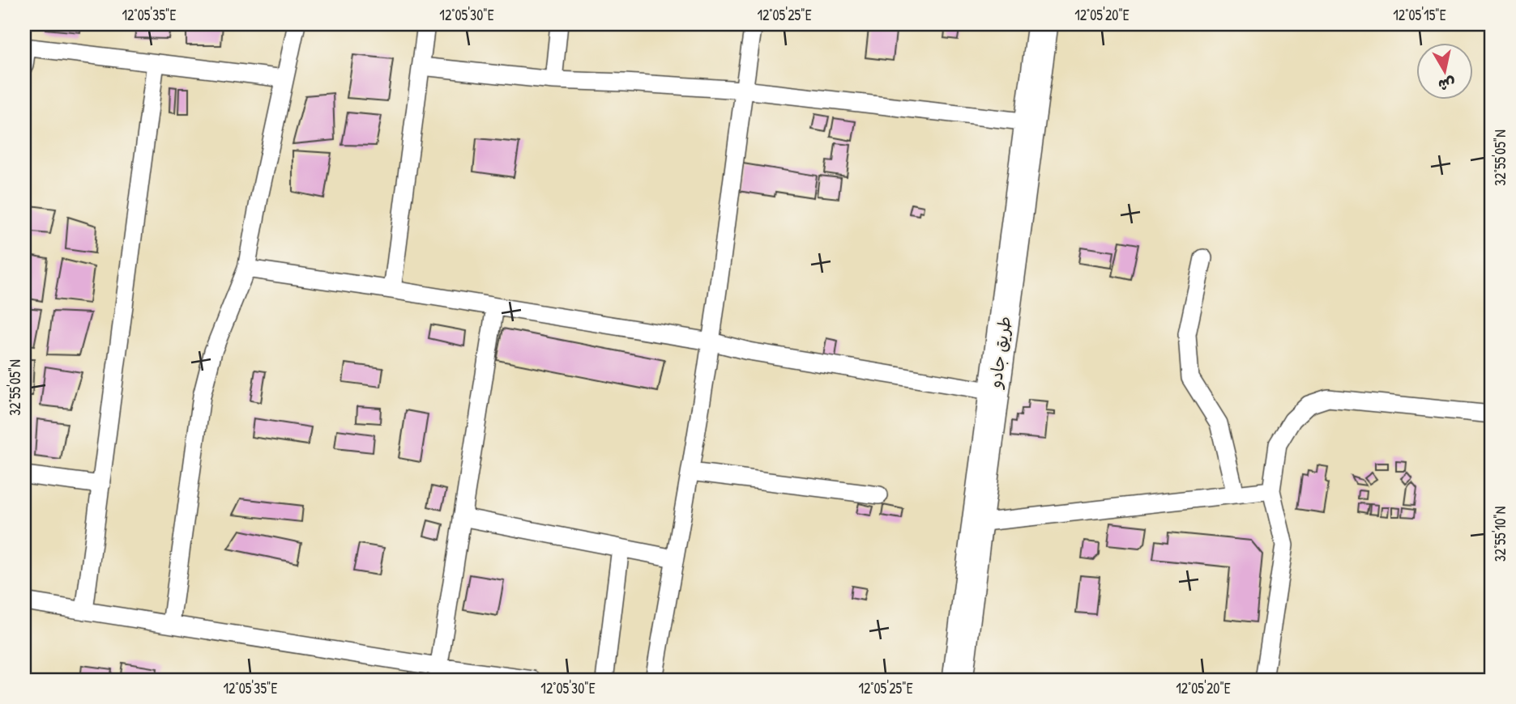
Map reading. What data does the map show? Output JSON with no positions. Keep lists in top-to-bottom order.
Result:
{
  "streets": {
    "highway": ["طريق جادو"]
  },
  "north": "bottom",
  "coordinates": [
    "12°05'35\"E",
    "12°05'30\"E",
    "12°05'25\"E",
    "12°05'20\"E",
    "12°05'15\"E",
    "32°55'05\"N",
    "32°55'10\"N"
  ]
}
